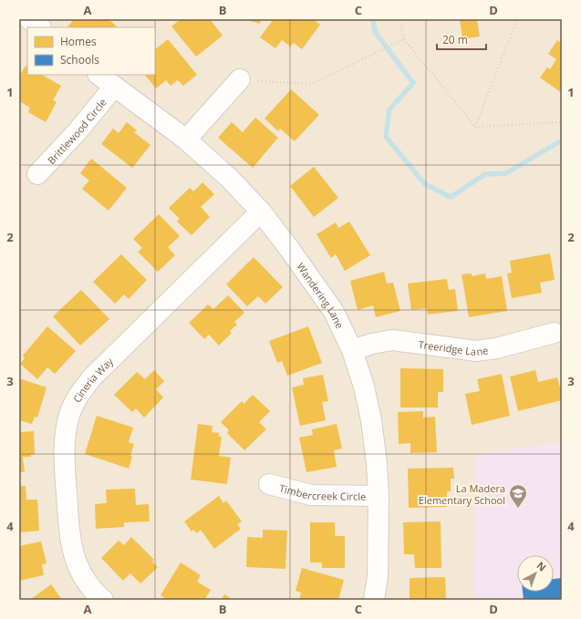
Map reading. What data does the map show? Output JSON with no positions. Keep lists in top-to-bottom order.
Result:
{
  "streets": {
    "street": [
      "Brittlewood Circle",
      "Wandering Lane",
      "Treeridge Lane",
      "Cineria Way",
      "Timbercreek Circle"
    ]
  },
  "crossings": [
    ["Brittlewood Circle", "Wandering Lane"],
    ["Wandering Lane", "Treeridge Lane"],
    ["Wandering Lane", "Cineria Way"],
    ["Wandering Lane", "Timbercreek Circle"]
  ],
  "places": {
    "school or university": ["La Madera Elementary School"]
  },
  "legend": ["Homes", "Schools"],
  "scale_bar": "20 m",
  "north": "top right",
  "grid": {
    "columns": [
      "A",
      "B",
      "C",
      "D"
    ],
    "rows": [
      "1",
      "2",
      "3",
      "4"
    ]
  }
}
